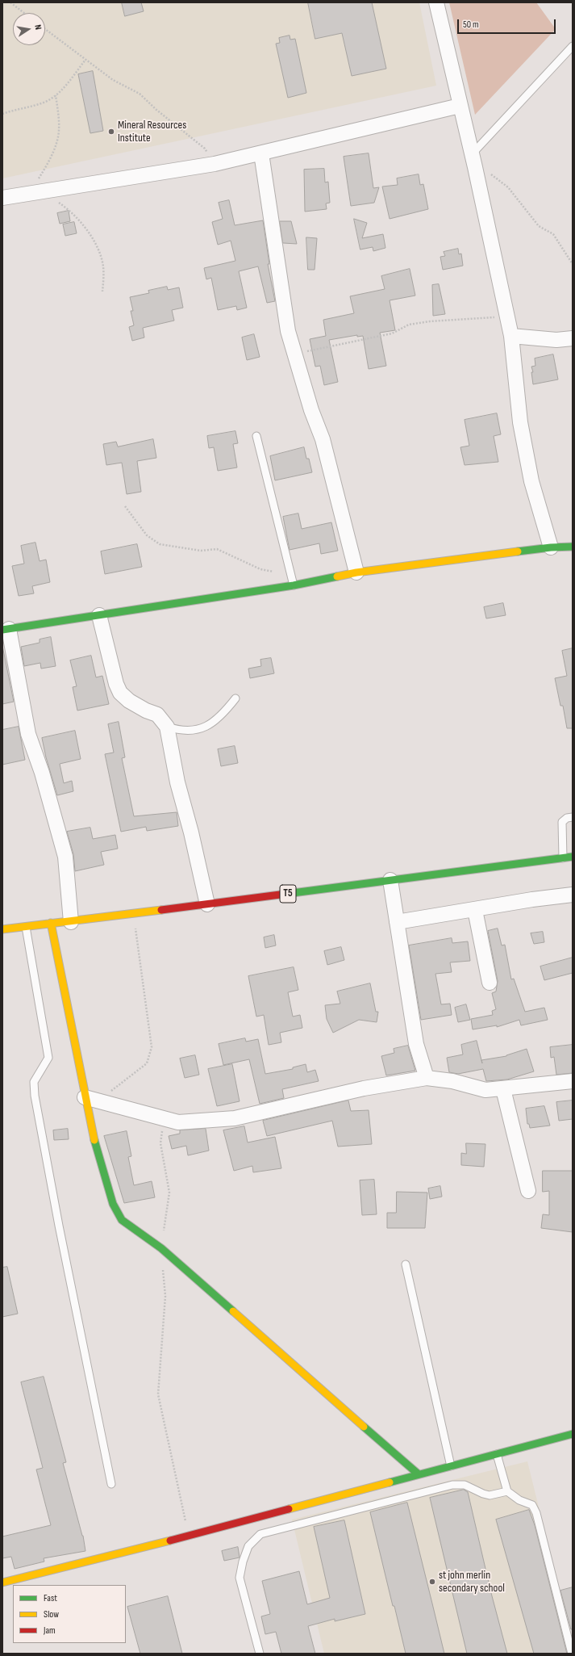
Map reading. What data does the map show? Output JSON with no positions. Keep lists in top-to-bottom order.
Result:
{
  "streets": {
    "main road": ["T5"]
  },
  "places": ["Mineral Resources Institute", "st john merlin secondary school"],
  "legend": ["Fast", "Slow", "Jam"],
  "scale_bar": "50 m",
  "north": "right"
}
